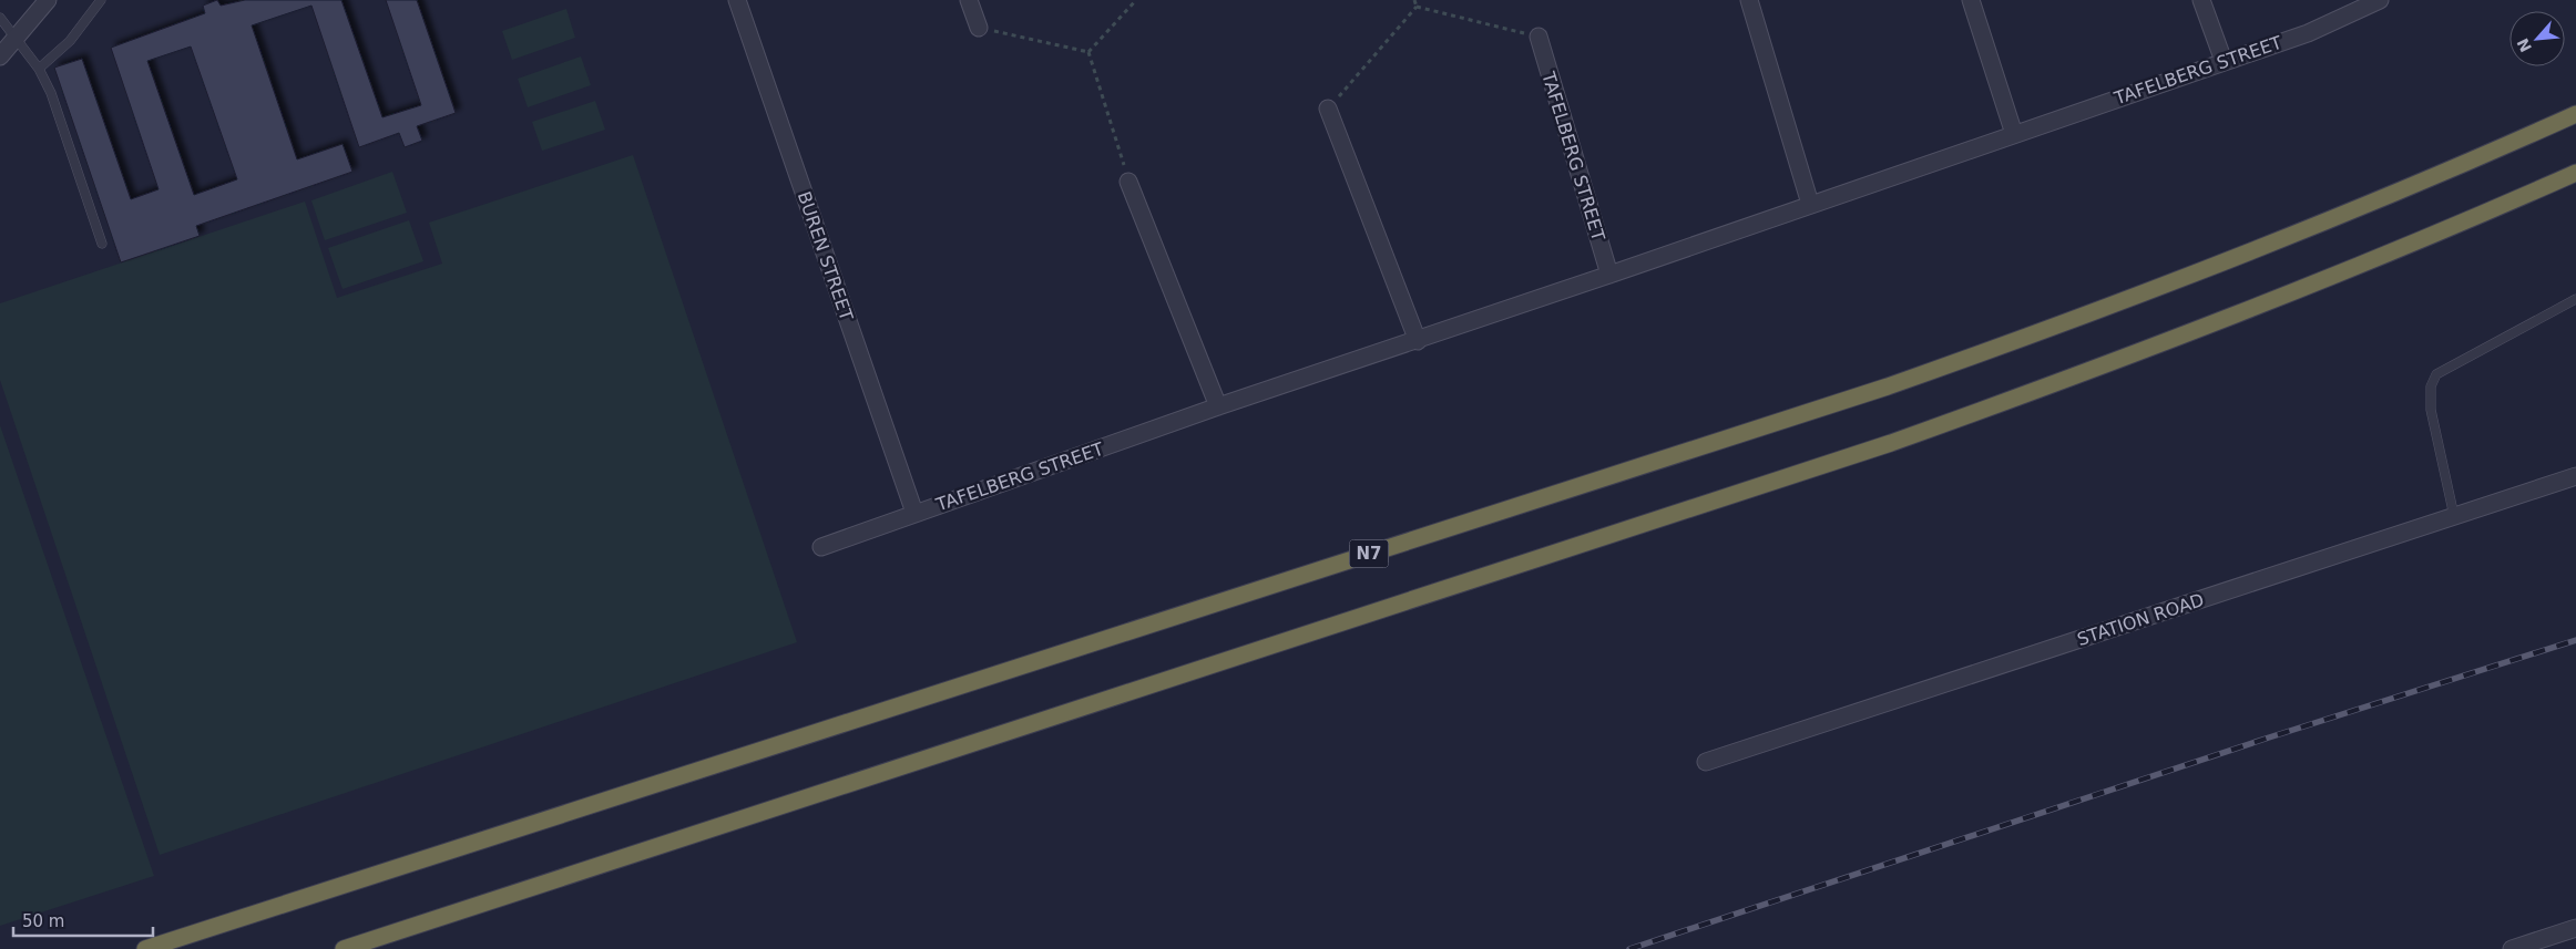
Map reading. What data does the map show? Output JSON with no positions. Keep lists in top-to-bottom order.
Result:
{
  "streets": {
    "highway": ["N7"],
    "street": ["TAFELBERG STREET", "BUREN STREET", "STATION ROAD"]
  },
  "crossings": [
    ["TAFELBERG STREET", "BUREN STREET"]
  ],
  "scale_bar": "50 m",
  "north": "bottom left"
}
